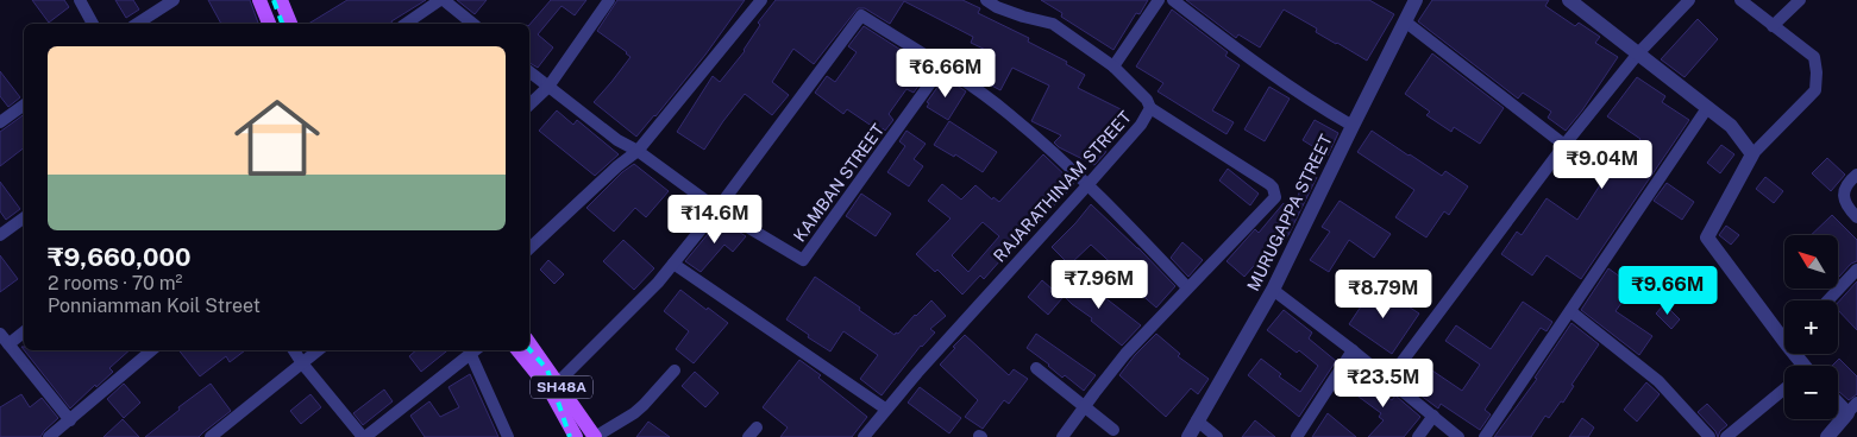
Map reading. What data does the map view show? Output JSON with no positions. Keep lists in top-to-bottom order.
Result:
{
  "streets": {
    "main road": ["SH48A"],
    "street": ["KAMBAN STREET", "RAJARATHINAM STREET", "MURUGAPPA STREET"]
  },
  "north": "top left",
  "page": {
    "list": [
      {
        "name": "₹9,660,000",
        "note": "2 rooms · 70 m² · Ponniamman Koil Street"
      }
    ],
    "price": [
      "₹6.66M",
      "₹9.04M",
      "₹14.6M",
      "₹7.96M",
      "₹9.66M",
      "₹8.79M",
      "₹23.5M"
    ],
    "map_buttons": ["+", "−"]
  }
}
